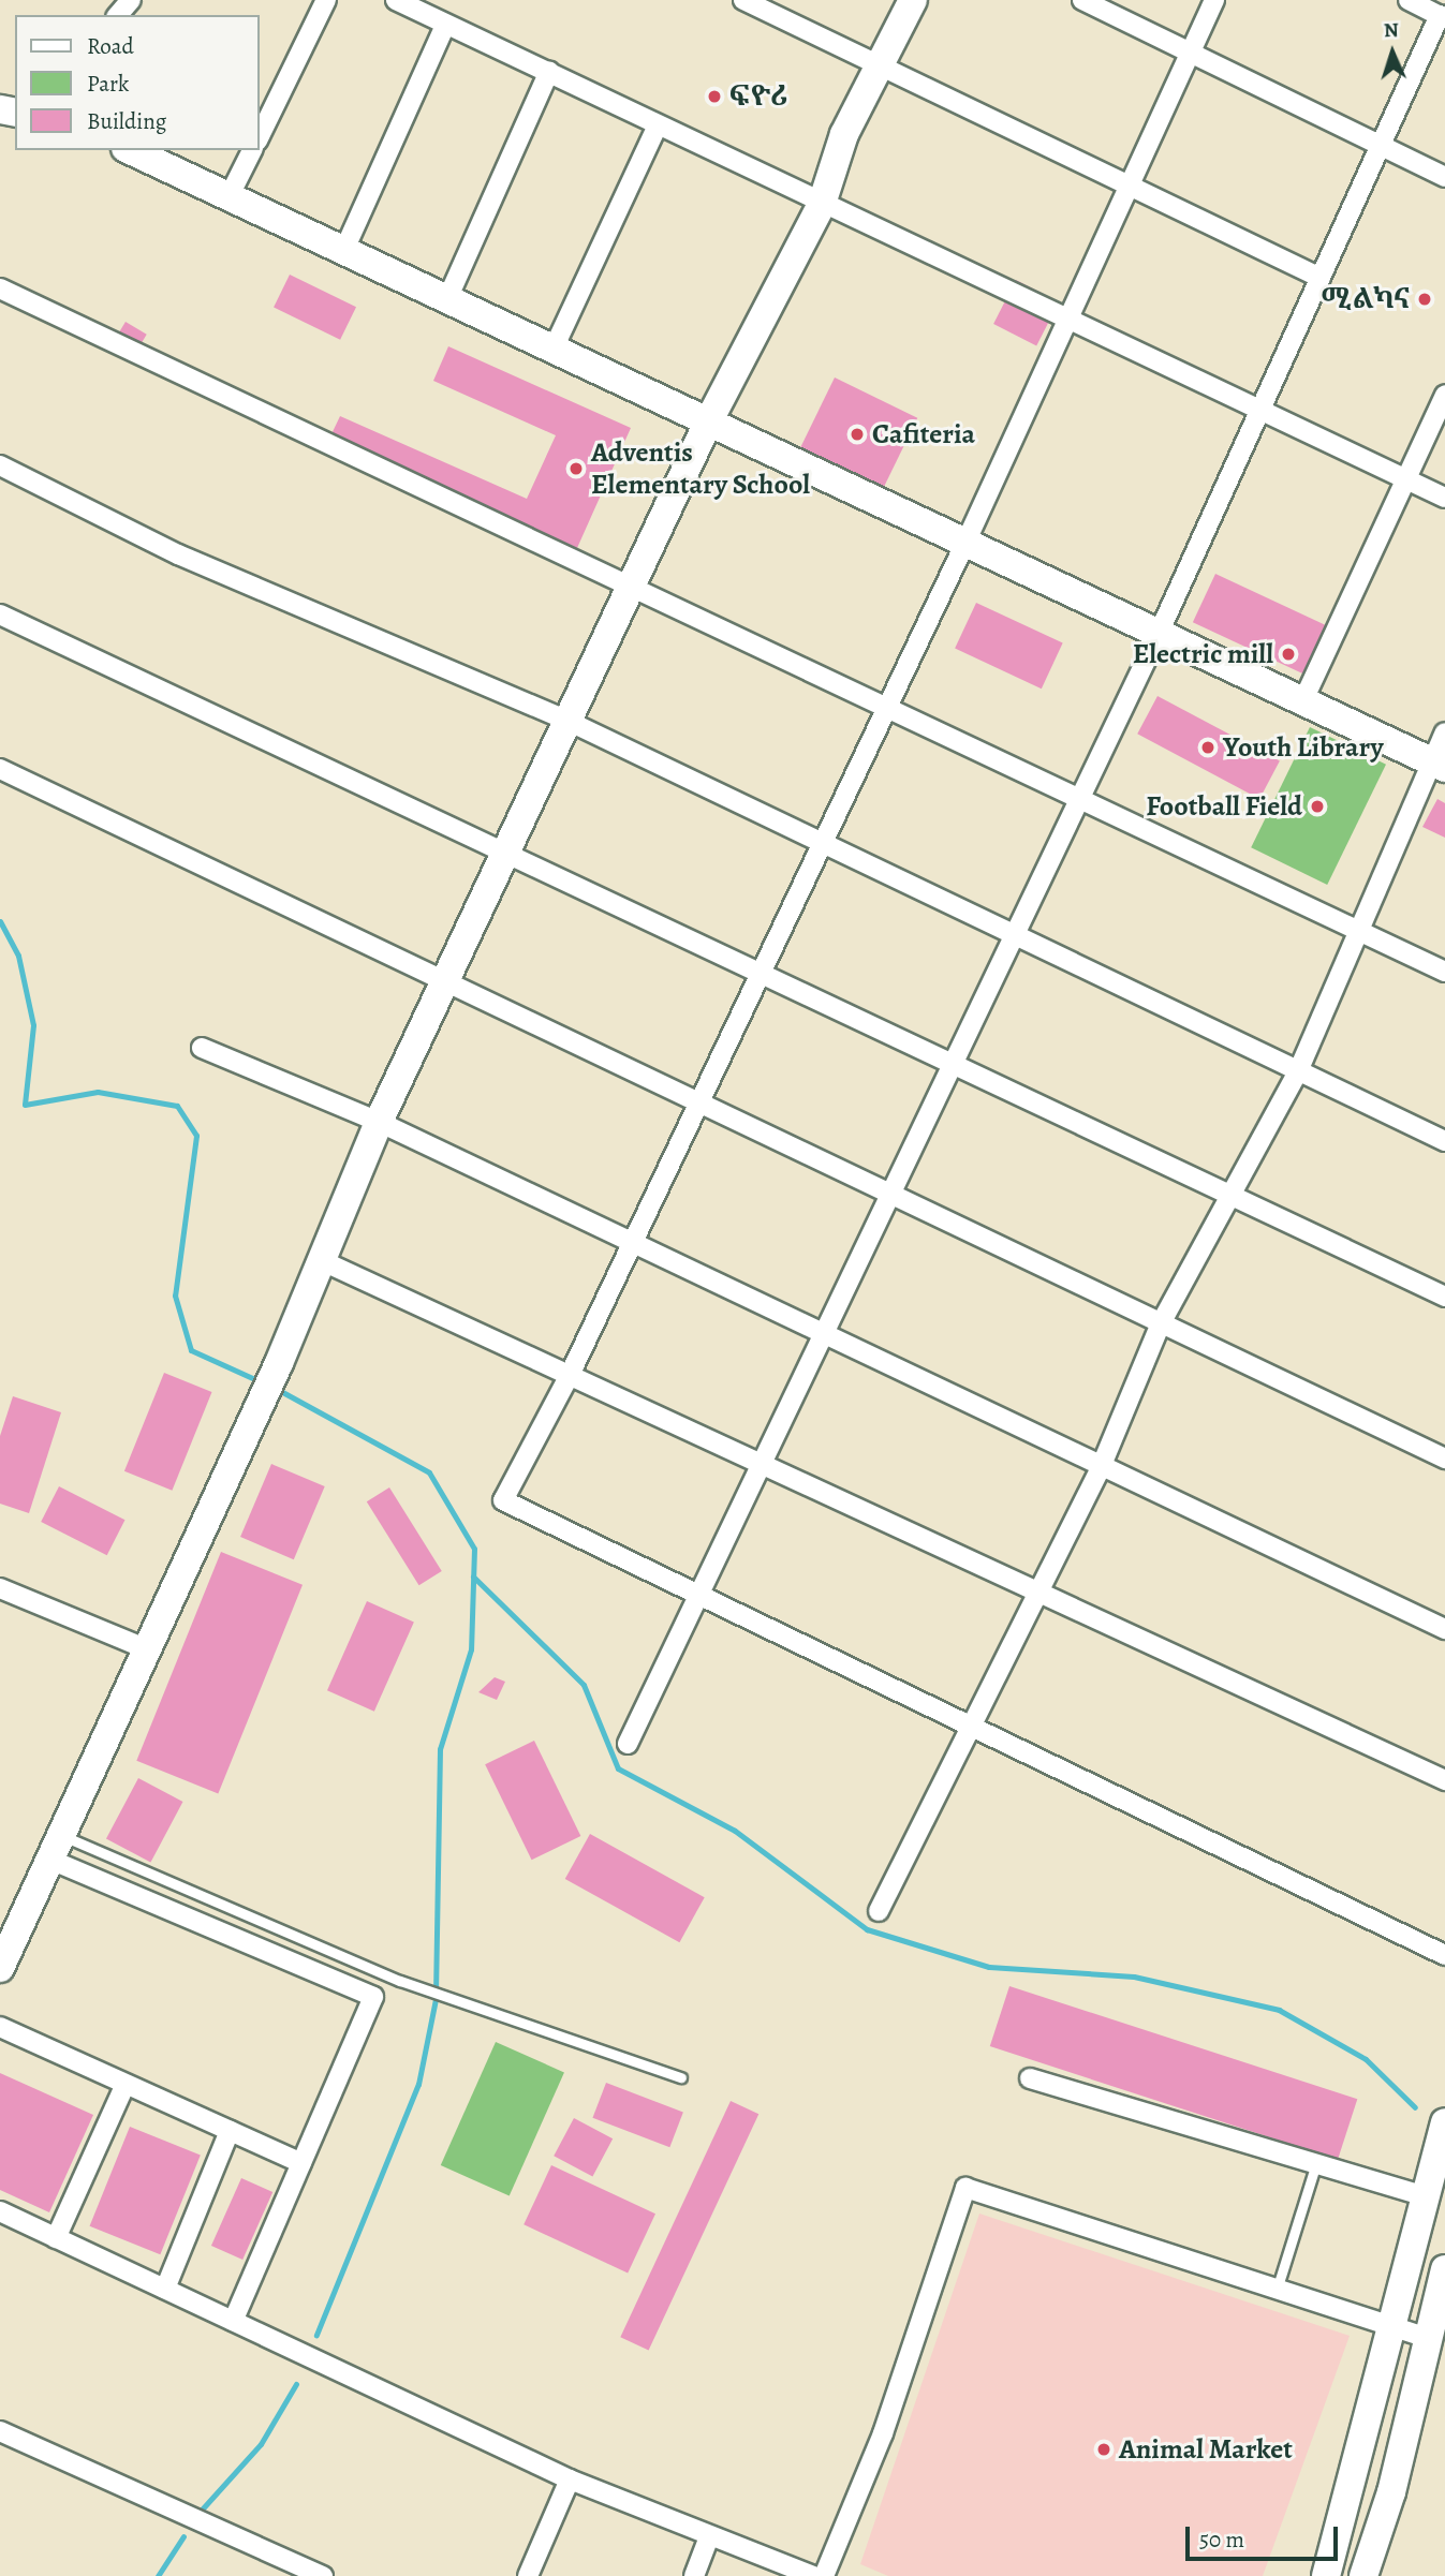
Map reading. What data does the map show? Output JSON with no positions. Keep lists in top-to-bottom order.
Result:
{
  "places": [
    "ፍዮሪ",
    "ሚልካና",
    "Cafiteria",
    "Adventis Elementary School",
    "Electric mill",
    "Youth Library",
    "Football Field",
    "Animal Market"
  ],
  "legend": ["Road", "Park", "Building"],
  "scale_bar": "50 m",
  "north": "top"
}
